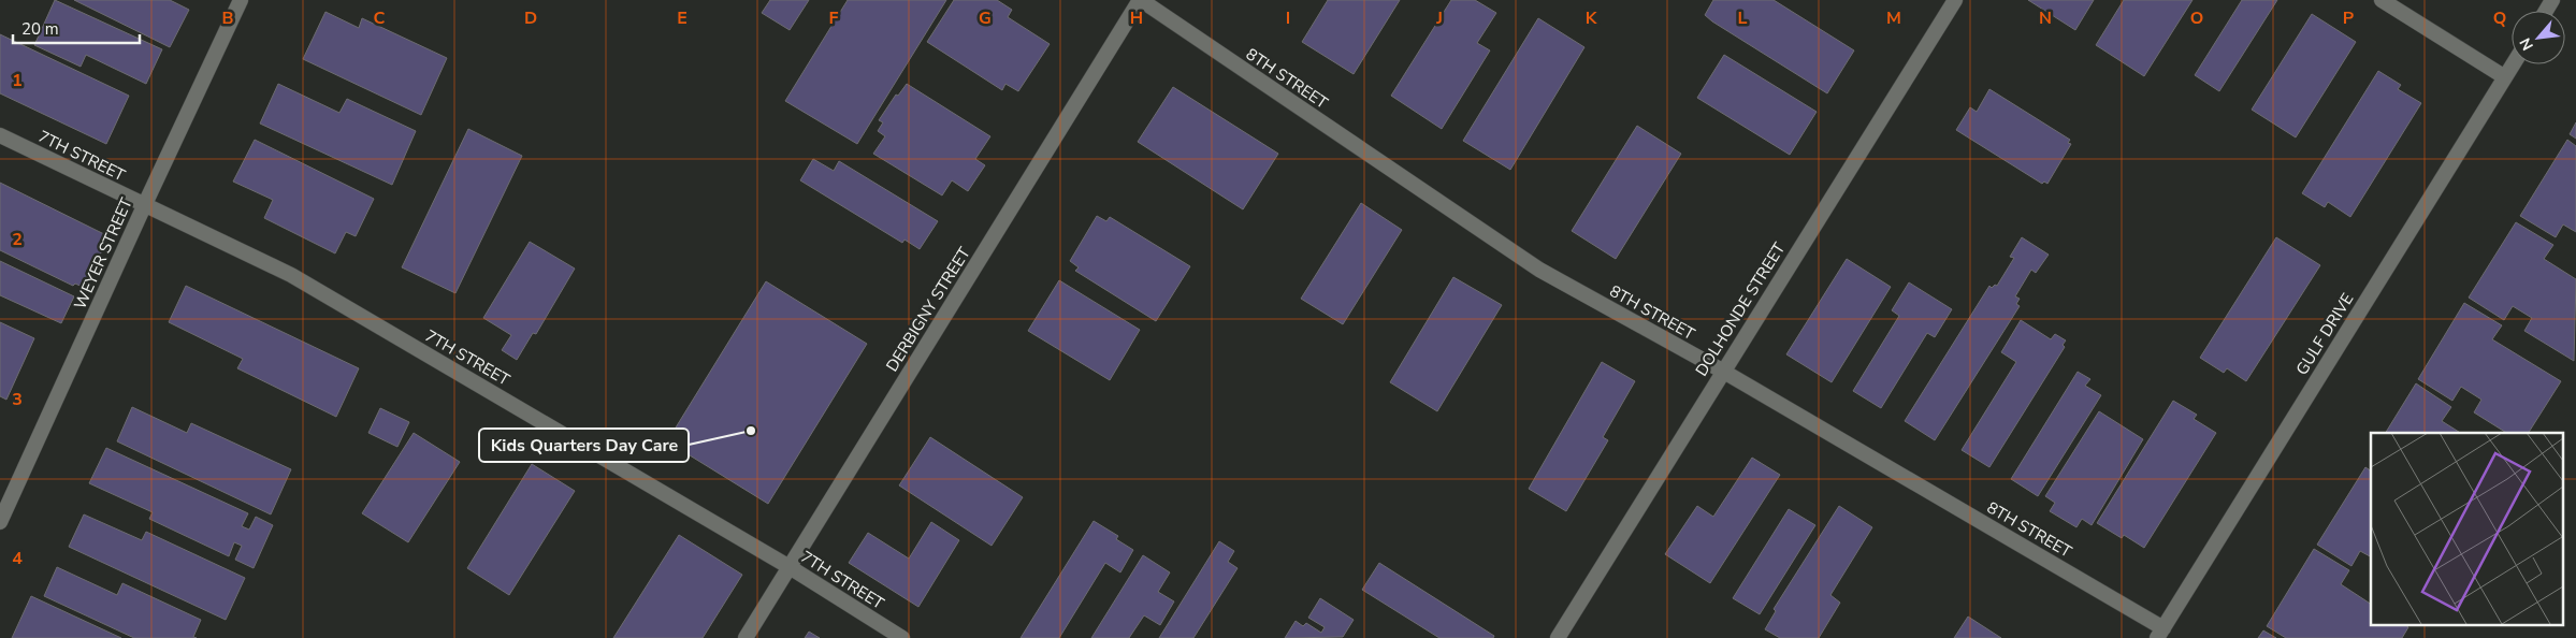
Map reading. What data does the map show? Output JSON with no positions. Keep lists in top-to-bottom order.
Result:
{
  "streets": {
    "street": [
      "8TH STREET",
      "7TH STREET",
      "WEYER STREET",
      "DERBIGNY STREET",
      "DOLHONDE STREET",
      "GULF DRIVE"
    ]
  },
  "crossings": [
    ["8TH STREET", "DERBIGNY STREET"],
    ["8TH STREET", "DOLHONDE STREET"],
    ["8TH STREET", "GULF DRIVE"],
    ["7TH STREET", "WEYER STREET"],
    ["7TH STREET", "DERBIGNY STREET"]
  ],
  "places": ["Kids Quarters Day Care"],
  "scale_bar": "20 m",
  "north": "bottom left",
  "grid": {
    "columns": [
      "B",
      "C",
      "D",
      "E",
      "F",
      "G",
      "H",
      "I",
      "J",
      "K",
      "L",
      "M",
      "N",
      "O",
      "P",
      "Q"
    ],
    "rows": [
      "1",
      "2",
      "3",
      "4"
    ]
  }
}
